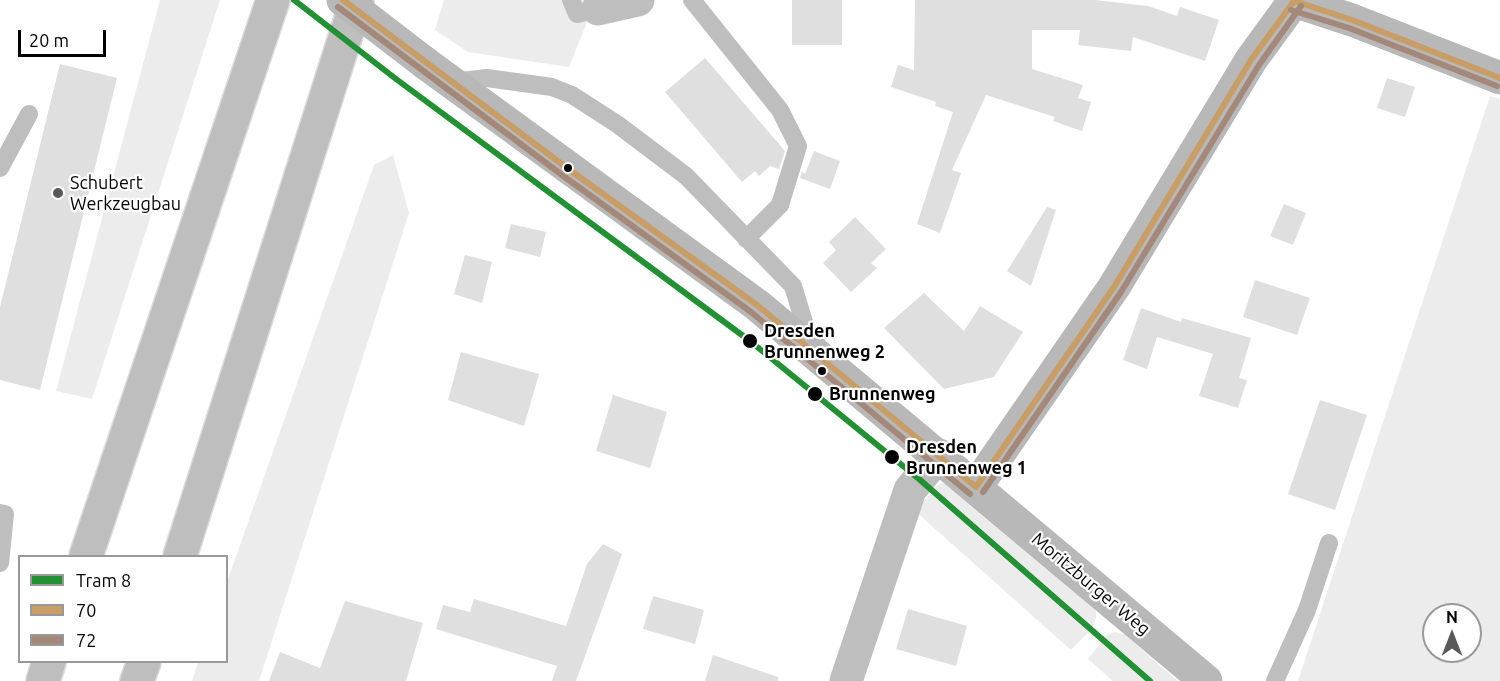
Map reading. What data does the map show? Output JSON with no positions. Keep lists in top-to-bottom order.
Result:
{
  "streets": {
    "street": ["Moritzburger Weg"]
  },
  "places": [
    "Schubert Werkzeugbau",
    "Dresden Brunnenweg 2",
    "Brunnenweg",
    "Dresden Brunnenweg 1"
  ],
  "lines": ["tram line 8", "transit line 70", "transit line 72"],
  "legend": ["Tram 8", "70", "72"],
  "scale_bar": "20 m",
  "north": "top"
}
